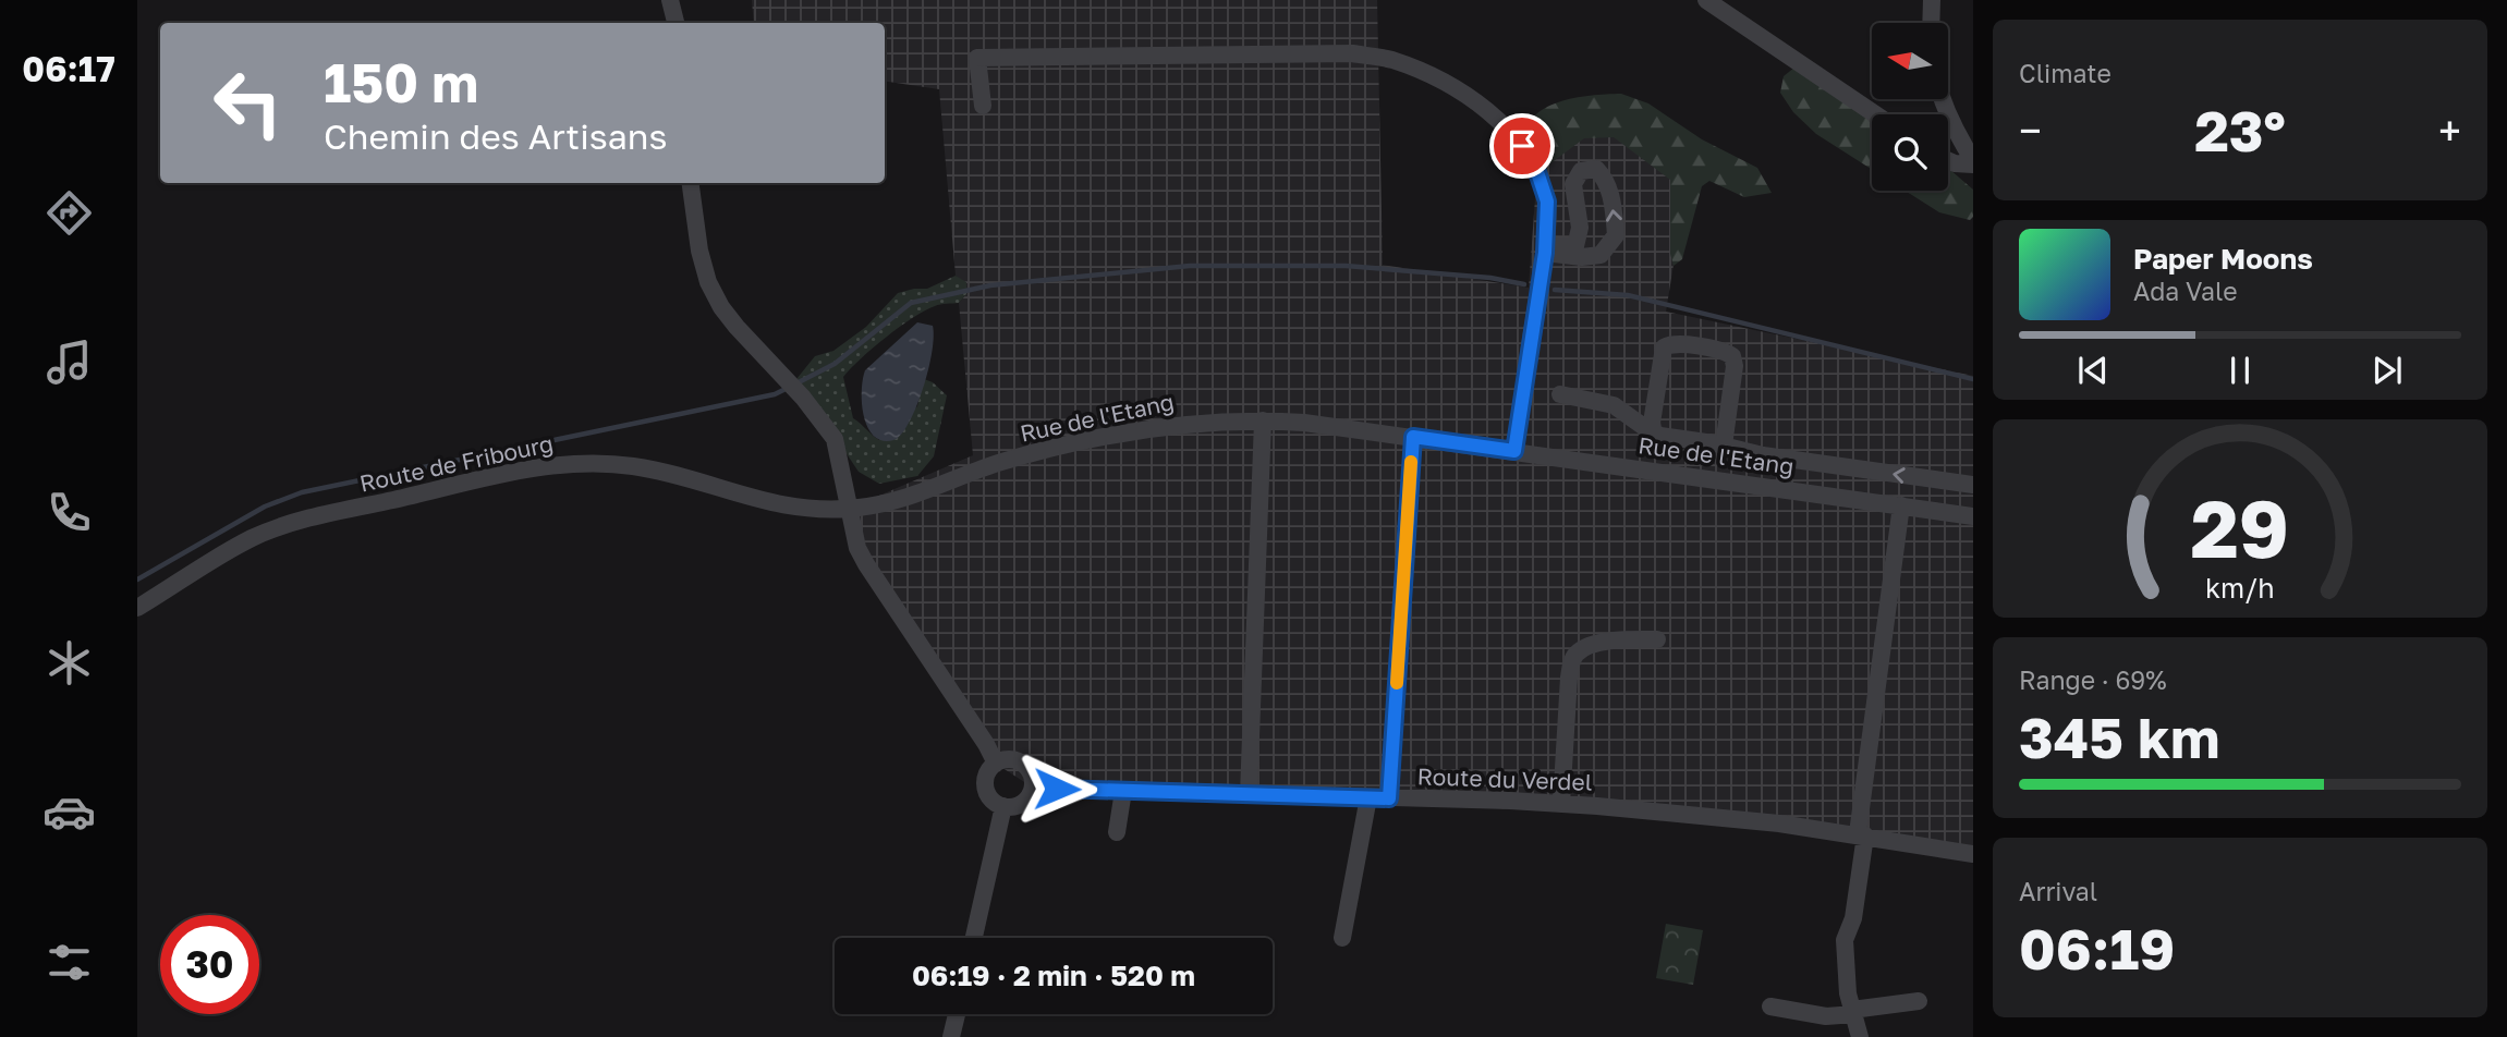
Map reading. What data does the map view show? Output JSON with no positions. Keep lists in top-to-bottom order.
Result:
{
  "streets": {
    "street": ["Rue de l'Etang", "Route de Fribourg", "Route du Verdel"]
  },
  "crossings": [
    ["Rue de l'Etang", "Route de Fribourg"]
  ],
  "north": "left",
  "page": {
    "tabs": "06:17",
    "tile": [
      "Climate",
      ["Range · 69%", "345 km"],
      ["Arrival", "06:19"]
    ],
    "turn": ["150 m", "Chemin des Artisans"],
    "heat": ["−", "23°", "+"],
    "song": ["Paper Moons", "Ada Vale"],
    "limit": "30",
    "trip": "06:19 · 2 min · 520 m",
    "gauge": ["29", "km/h"]
  }
}
